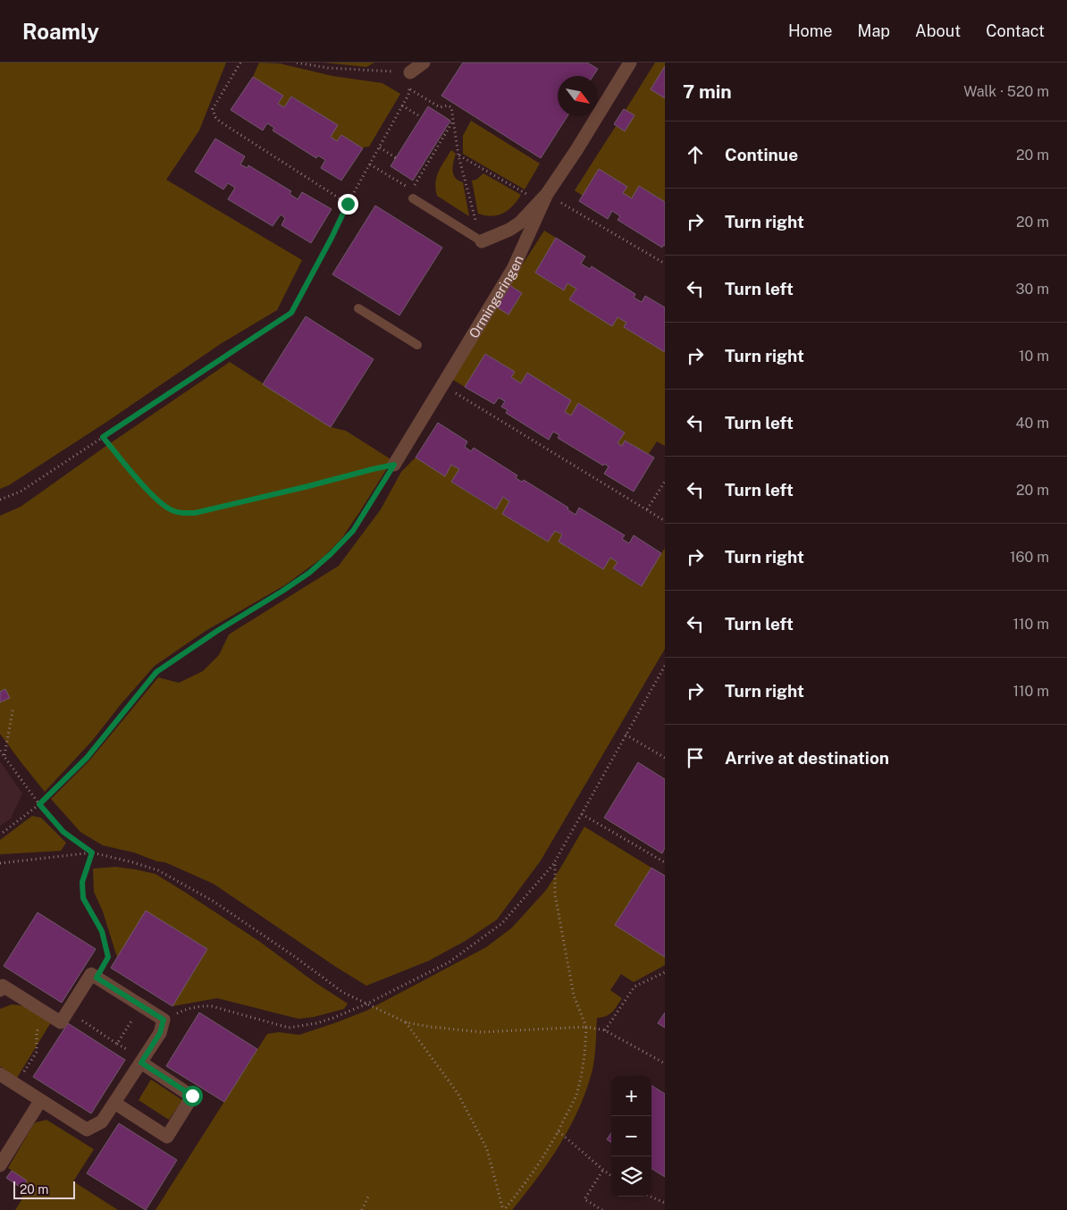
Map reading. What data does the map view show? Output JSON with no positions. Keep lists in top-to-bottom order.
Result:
{
  "streets": {
    "street": ["Ormingeringen"]
  },
  "scale_bar": "20 m",
  "north": "bottom right",
  "page": {
    "header": "Roamly",
    "nav": [
      "Home",
      "Map",
      "About",
      "Contact"
    ],
    "heading": ["7 min", "Walk · 520 m"],
    "list": [
      ["Continue", "20 m"],
      ["Turn right", "20 m"],
      ["Turn left", "30 m"],
      ["Turn right", "10 m"],
      ["Turn left", "40 m"],
      ["Turn left", "20 m"],
      ["Turn right", "160 m"],
      ["Turn left", "110 m"],
      ["Turn right", "110 m"],
      "Arrive at destination"
    ],
    "map_buttons": ["+", "−"],
    "scale": "20 m"
  }
}
